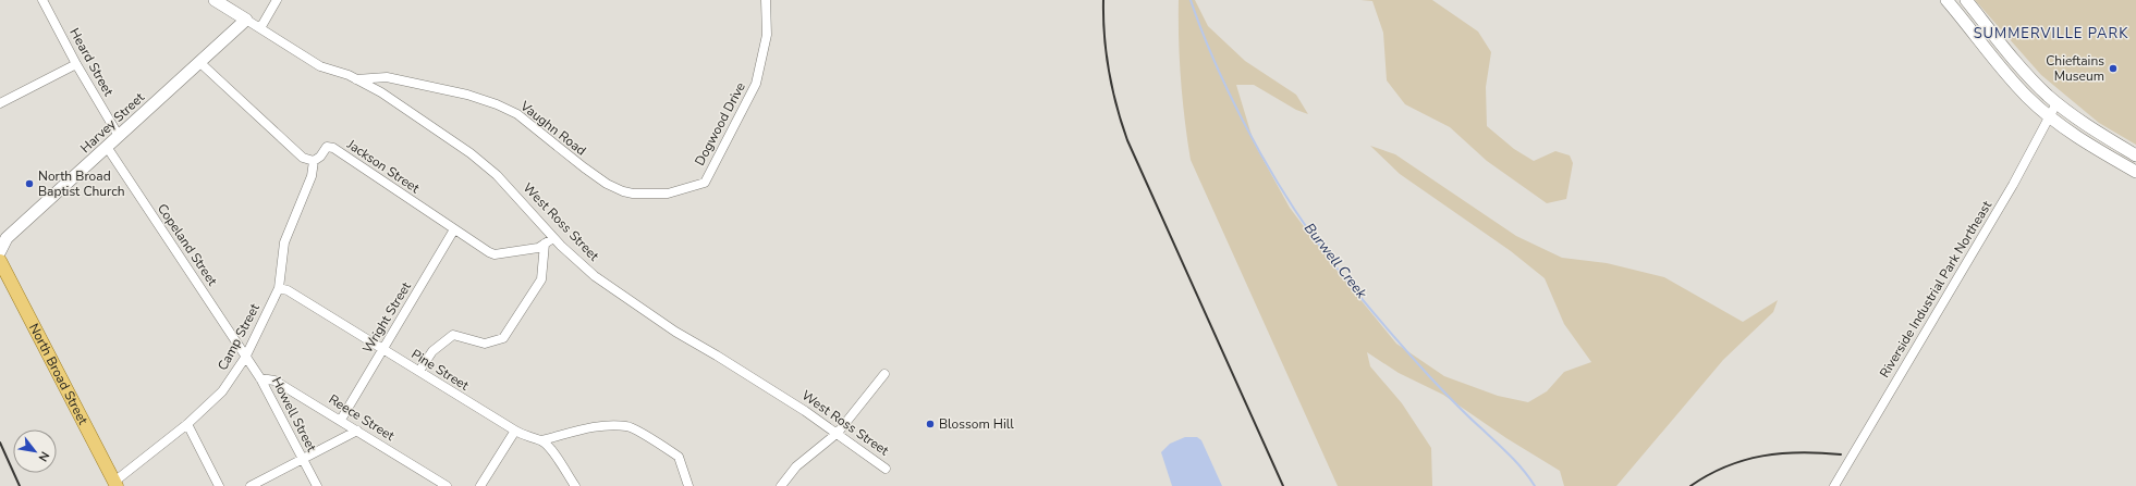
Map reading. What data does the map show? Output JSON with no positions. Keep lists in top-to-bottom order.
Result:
{
  "streets": {
    "main road": ["Harvey Street", "West Ross Street", "North Broad Street"],
    "street": [
      "Heard Street",
      "Dogwood Drive",
      "Vaughn Road",
      "Jackson Street",
      "Copeland Street",
      "Riverside Industrial Park Northeast",
      "Wright Street",
      "Camp Street",
      "Pine Street",
      "Howell Street",
      "Reece Street"
    ]
  },
  "crossings": [
    ["Heard Street", "Harvey Street"],
    ["Harvey Street", "West Ross Street"],
    ["Harvey Street", "Copeland Street"],
    ["Dogwood Drive", "Vaughn Road"],
    ["Vaughn Road", "West Ross Street"],
    ["Jackson Street", "West Ross Street"],
    ["Jackson Street", "Wright Street"],
    ["Jackson Street", "Camp Street"],
    ["Copeland Street", "Camp Street"],
    ["Copeland Street", "Howell Street"],
    ["Wright Street", "Pine Street"],
    ["Wright Street", "Reece Street"],
    ["Camp Street", "Pine Street"],
    ["Camp Street", "North Broad Street"],
    ["Camp Street", "Howell Street"],
    ["Howell Street", "Reece Street"]
  ],
  "districts": ["SUMMERVILLE PARK"],
  "water": ["Burwell Creek"],
  "places": ["Chieftains Museum", "North Broad Baptist Church", "Blossom Hill"],
  "north": "bottom right"
}
